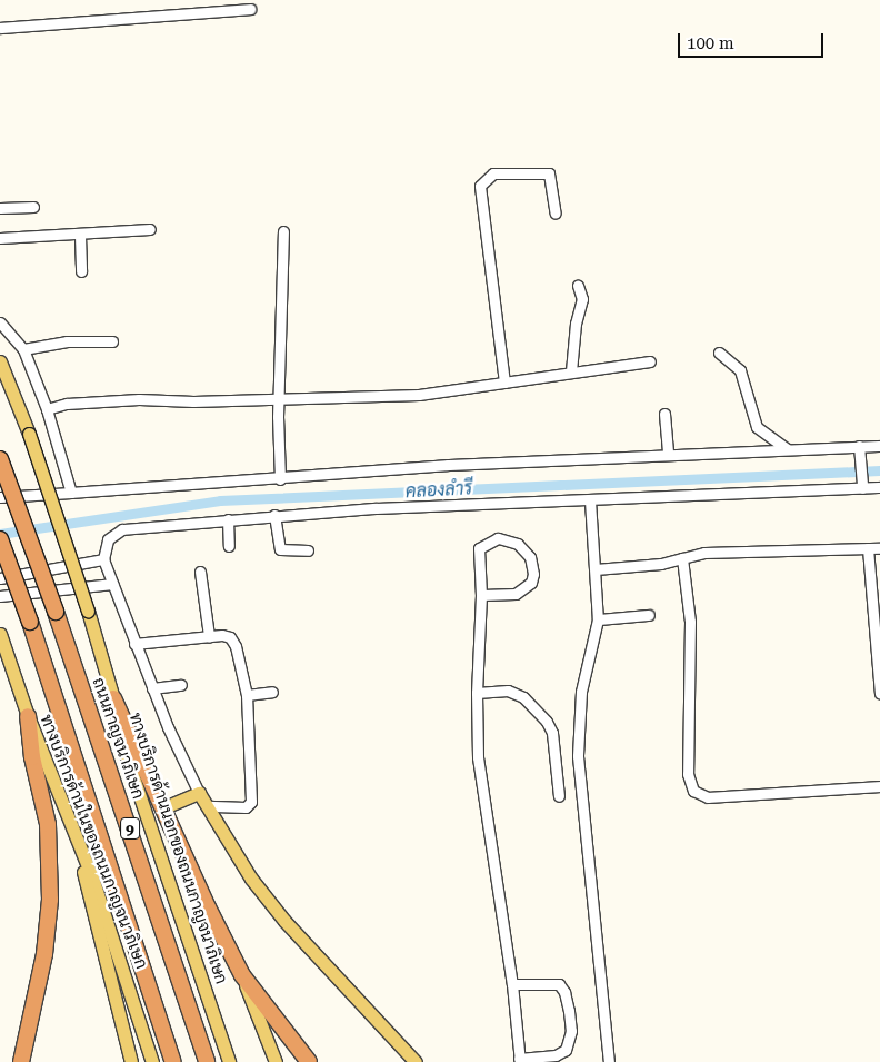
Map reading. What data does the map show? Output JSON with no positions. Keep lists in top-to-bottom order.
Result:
{
  "streets": {
    "highway": ["ถนนกาญจนาภิเษก", "9"],
    "main road": ["ทางบริการด้านในของถนนกาญจนาภิเษก", "ทางบริการด้านนอกของถนนกาญจนาภิเษก"]
  },
  "water": ["คลองลำรี"],
  "scale_bar": "100 m"
}
